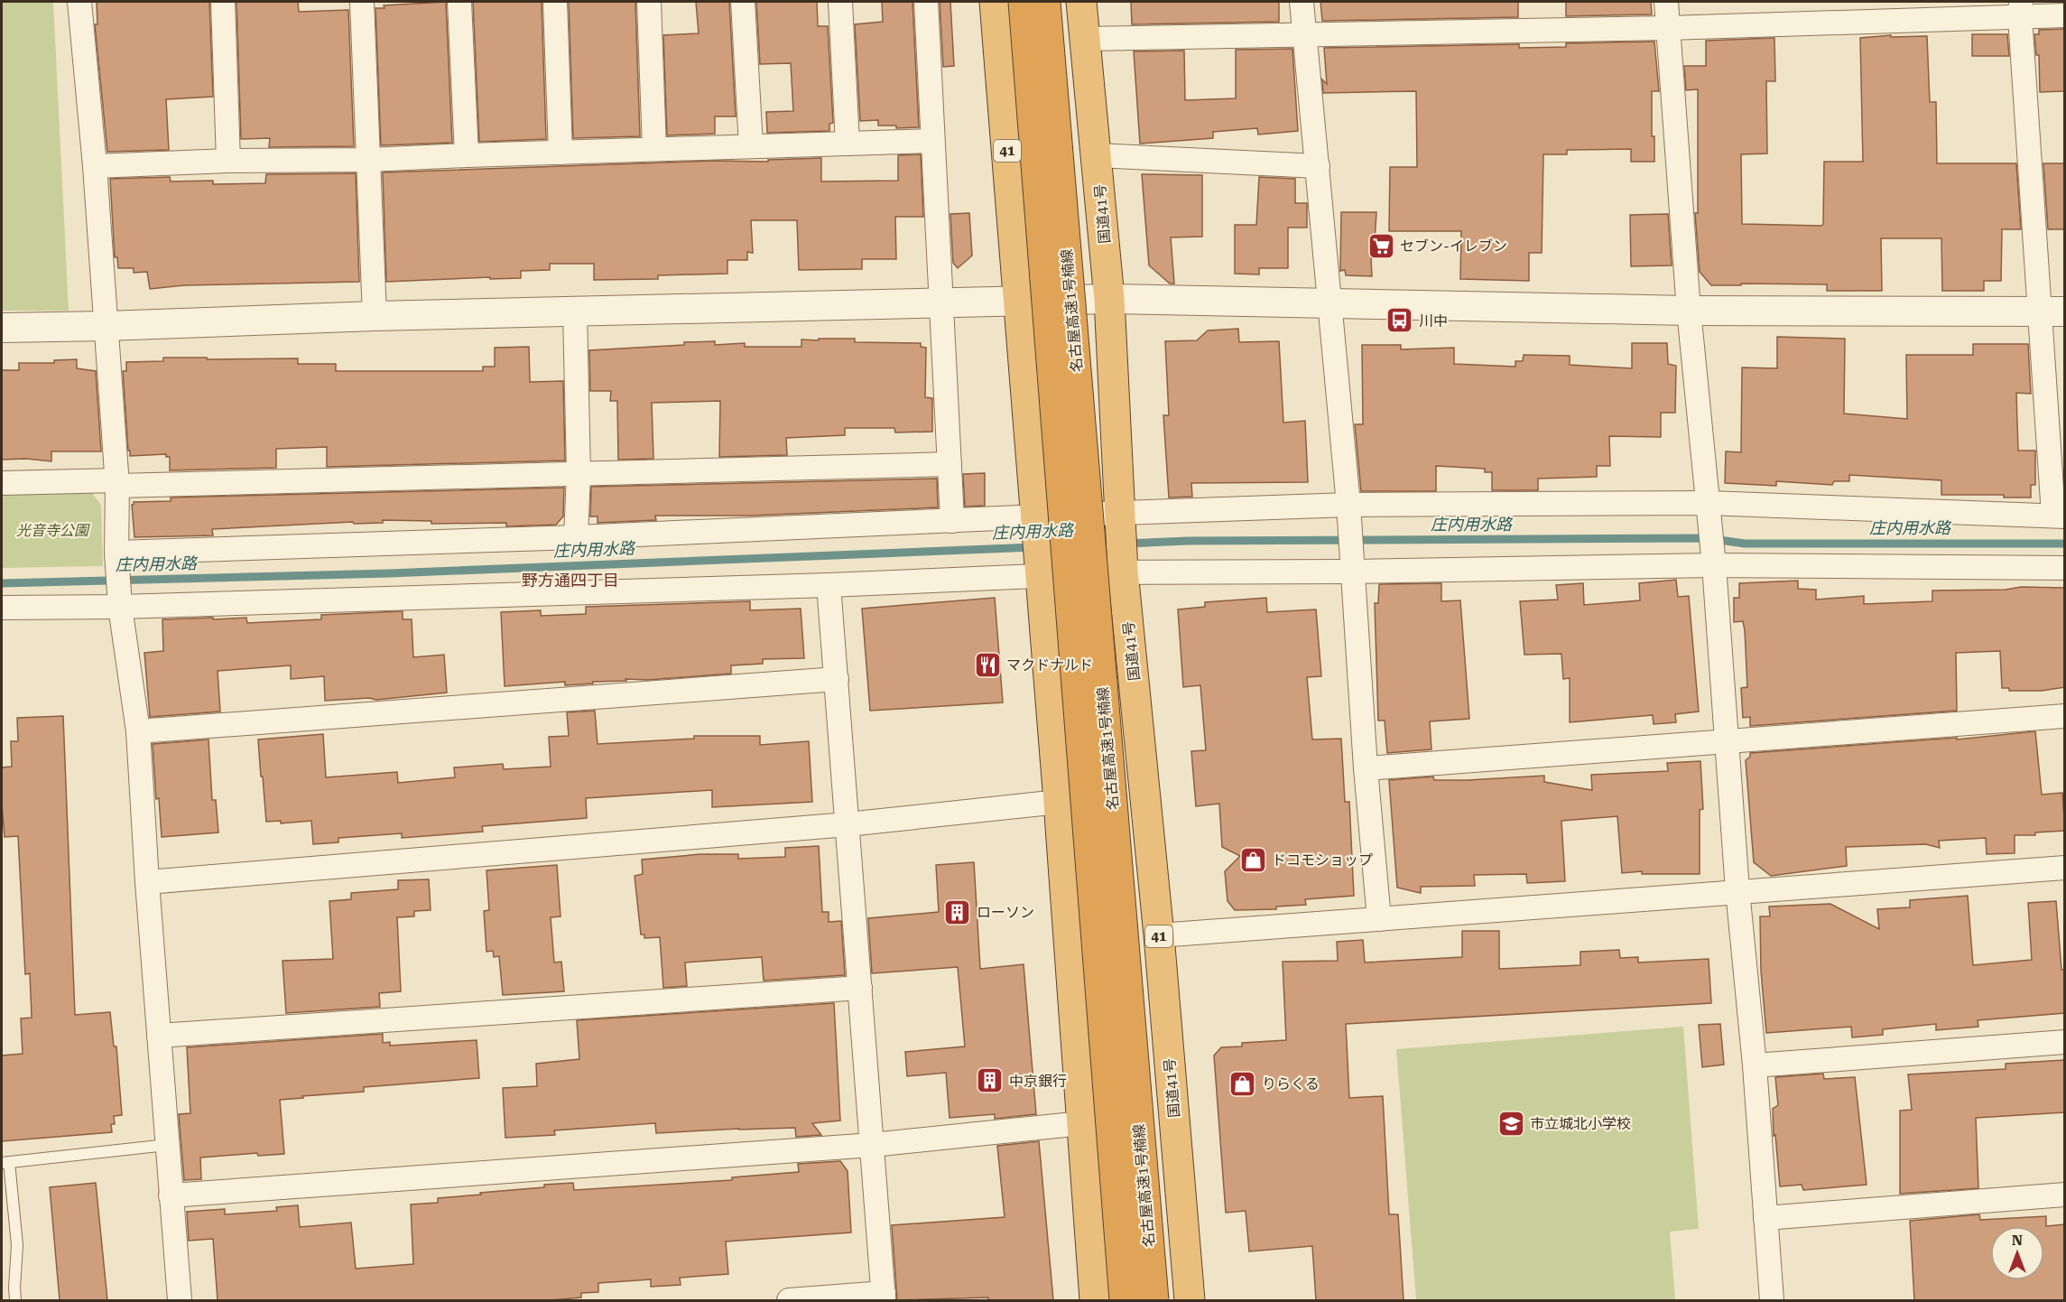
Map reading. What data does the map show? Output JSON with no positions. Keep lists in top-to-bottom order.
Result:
{
  "streets": {
    "highway": ["41", "国道41号", "名古屋高速1号楠線"]
  },
  "districts": ["野方通四丁目"],
  "water": ["庄内用水路"],
  "parks": ["光音寺公園"],
  "places": {
    "supermarket": ["セブン-イレブン"],
    "bus stop": ["川中"],
    "restaurant": ["マクドナルド"],
    "shop": ["ドコモショップ", "りらくる"],
    "building": ["ローソン", "中京銀行"],
    "school or university": ["市立城北小学校"]
  },
  "north": "top"
}
